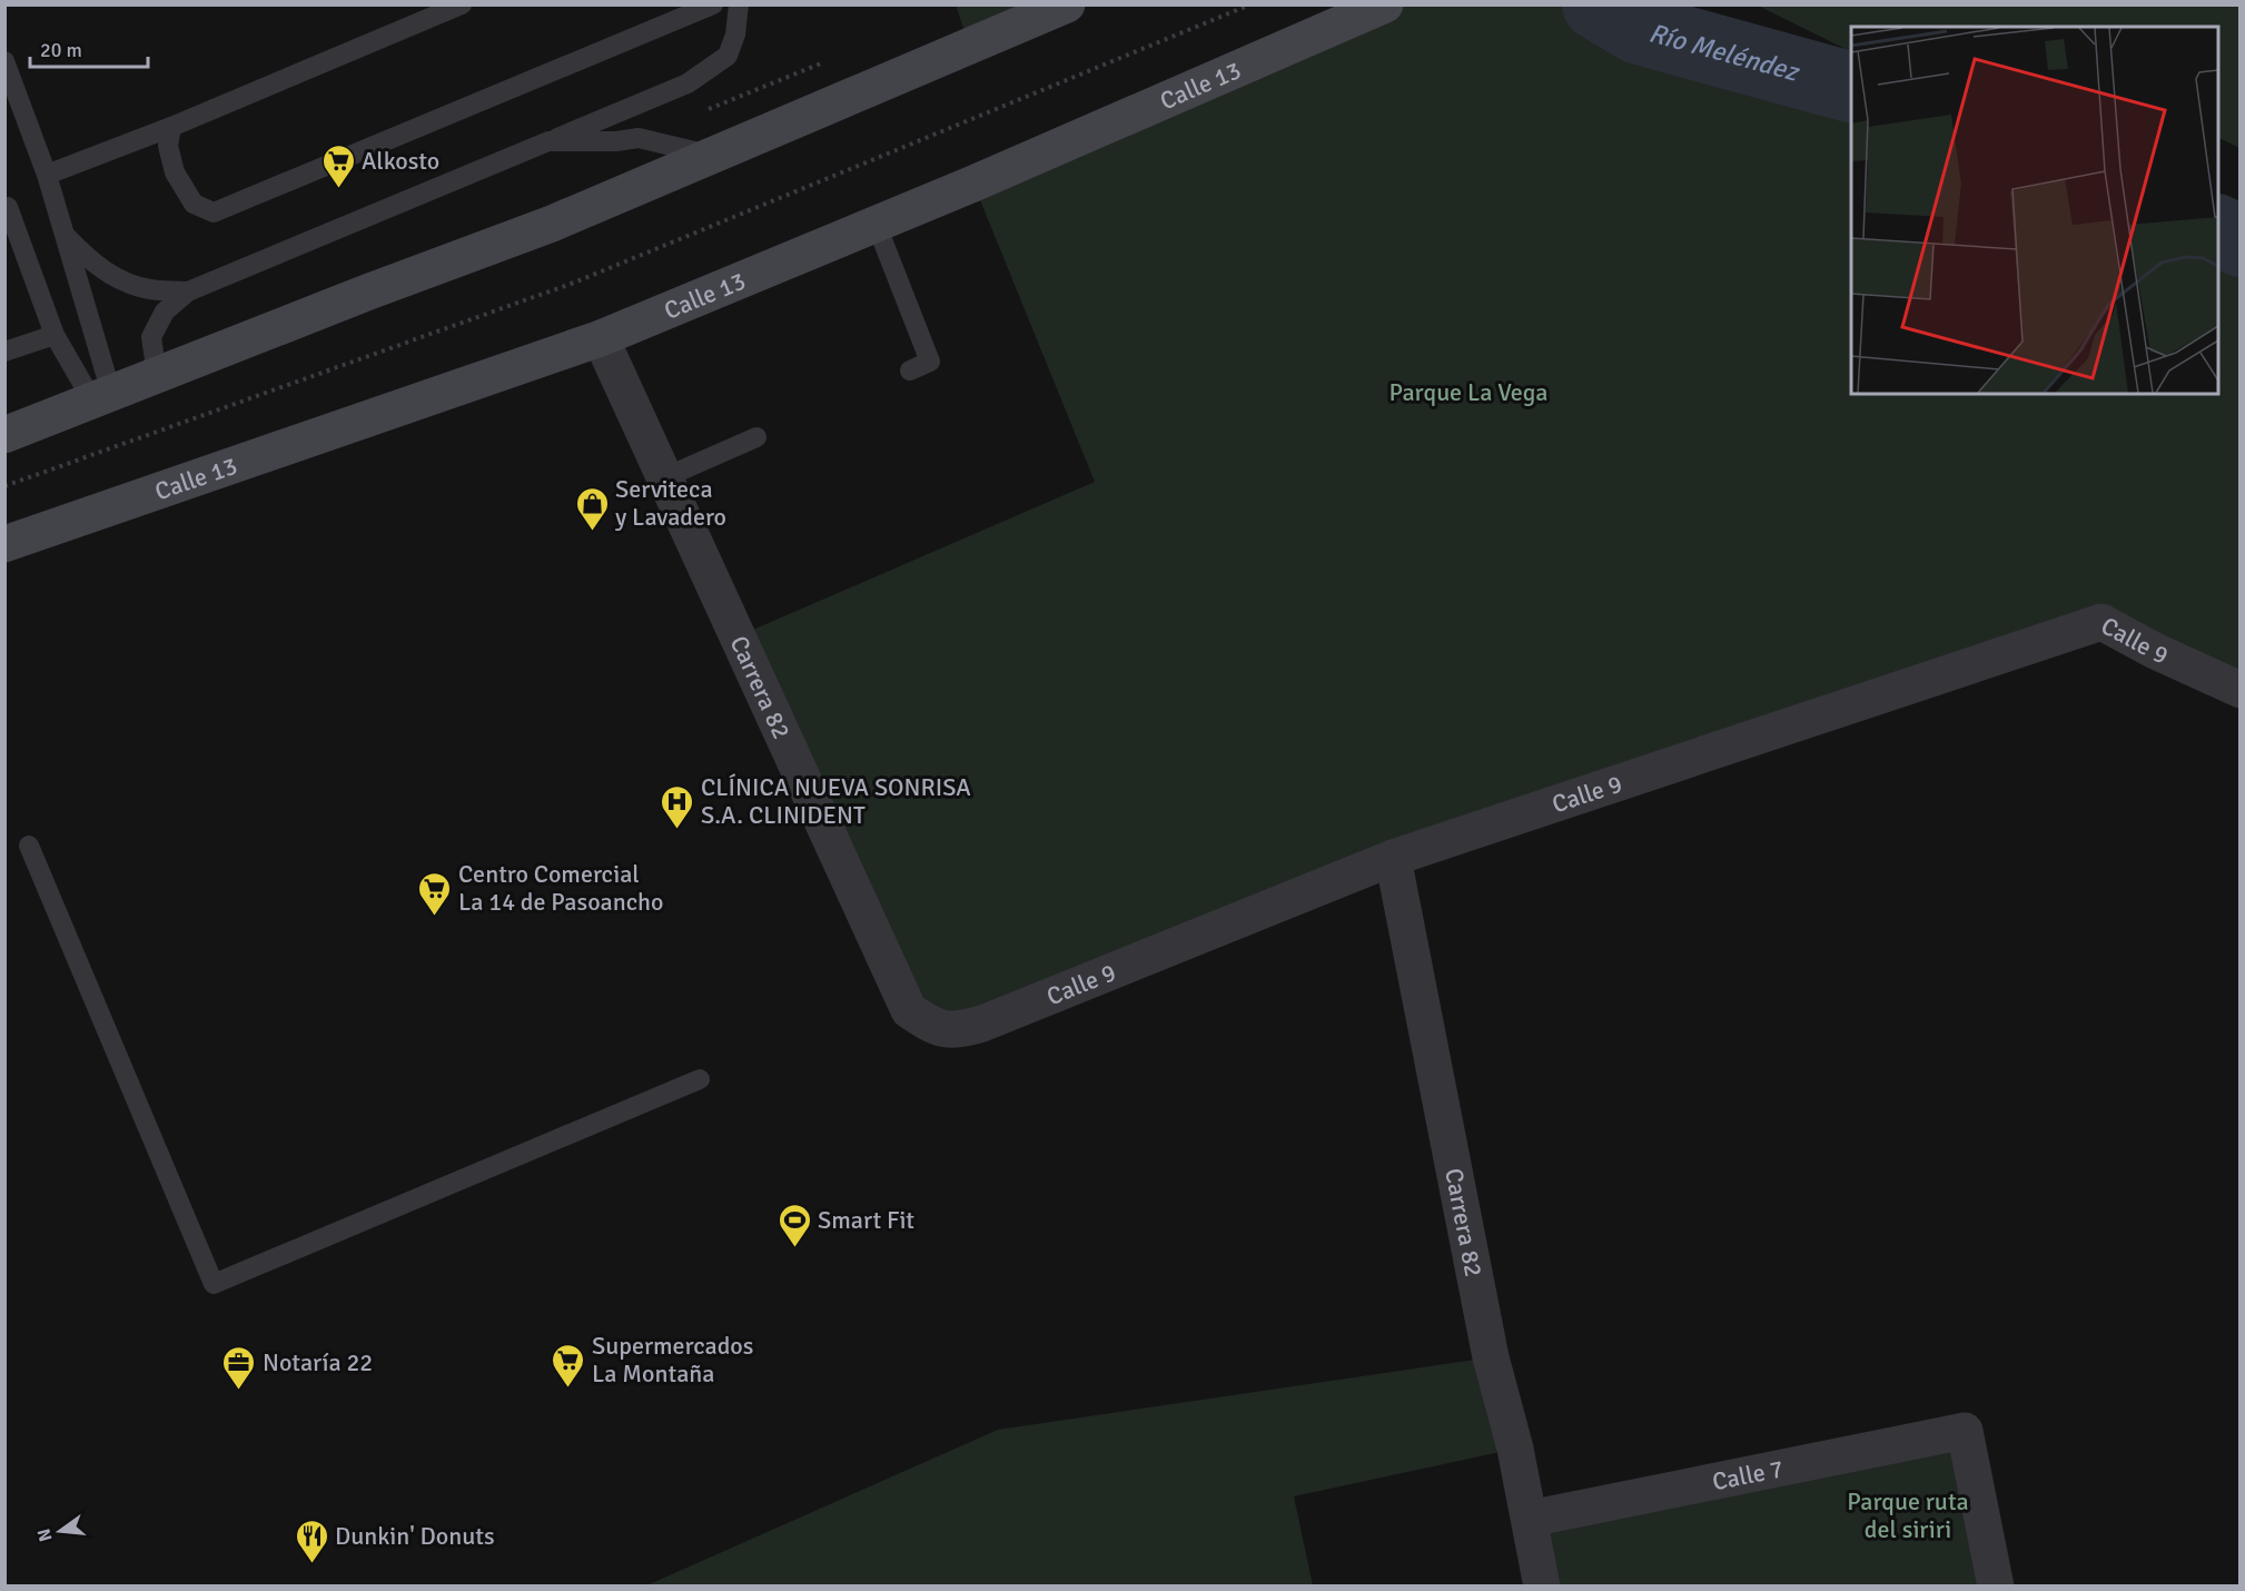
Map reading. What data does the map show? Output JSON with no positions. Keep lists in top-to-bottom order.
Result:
{
  "streets": {
    "main road": ["Calle 13"],
    "street": ["Calle 9", "Carrera 82", "Calle 7"]
  },
  "crossings": [
    ["Calle 13", "Carrera 82"],
    ["Calle 9", "Carrera 82"],
    ["Carrera 82", "Calle 7"]
  ],
  "water": ["Río Meléndez"],
  "parks": ["Parque La Vega", "Parque ruta del siriri"],
  "places": {
    "supermarket": ["Alkosto", "Centro Comercial La 14 de Pasoancho", "Supermercados La Montaña"],
    "shop": ["Serviteca y Lavadero"],
    "hospital": ["CLÍNICA NUEVA SONRISA S.A. CLINIDENT"],
    "sports": ["Smart Fit"],
    "office": ["Notaría 22"],
    "restaurant": ["Dunkin' Donuts"]
  },
  "scale_bar": "20 m",
  "north": "left"
}
